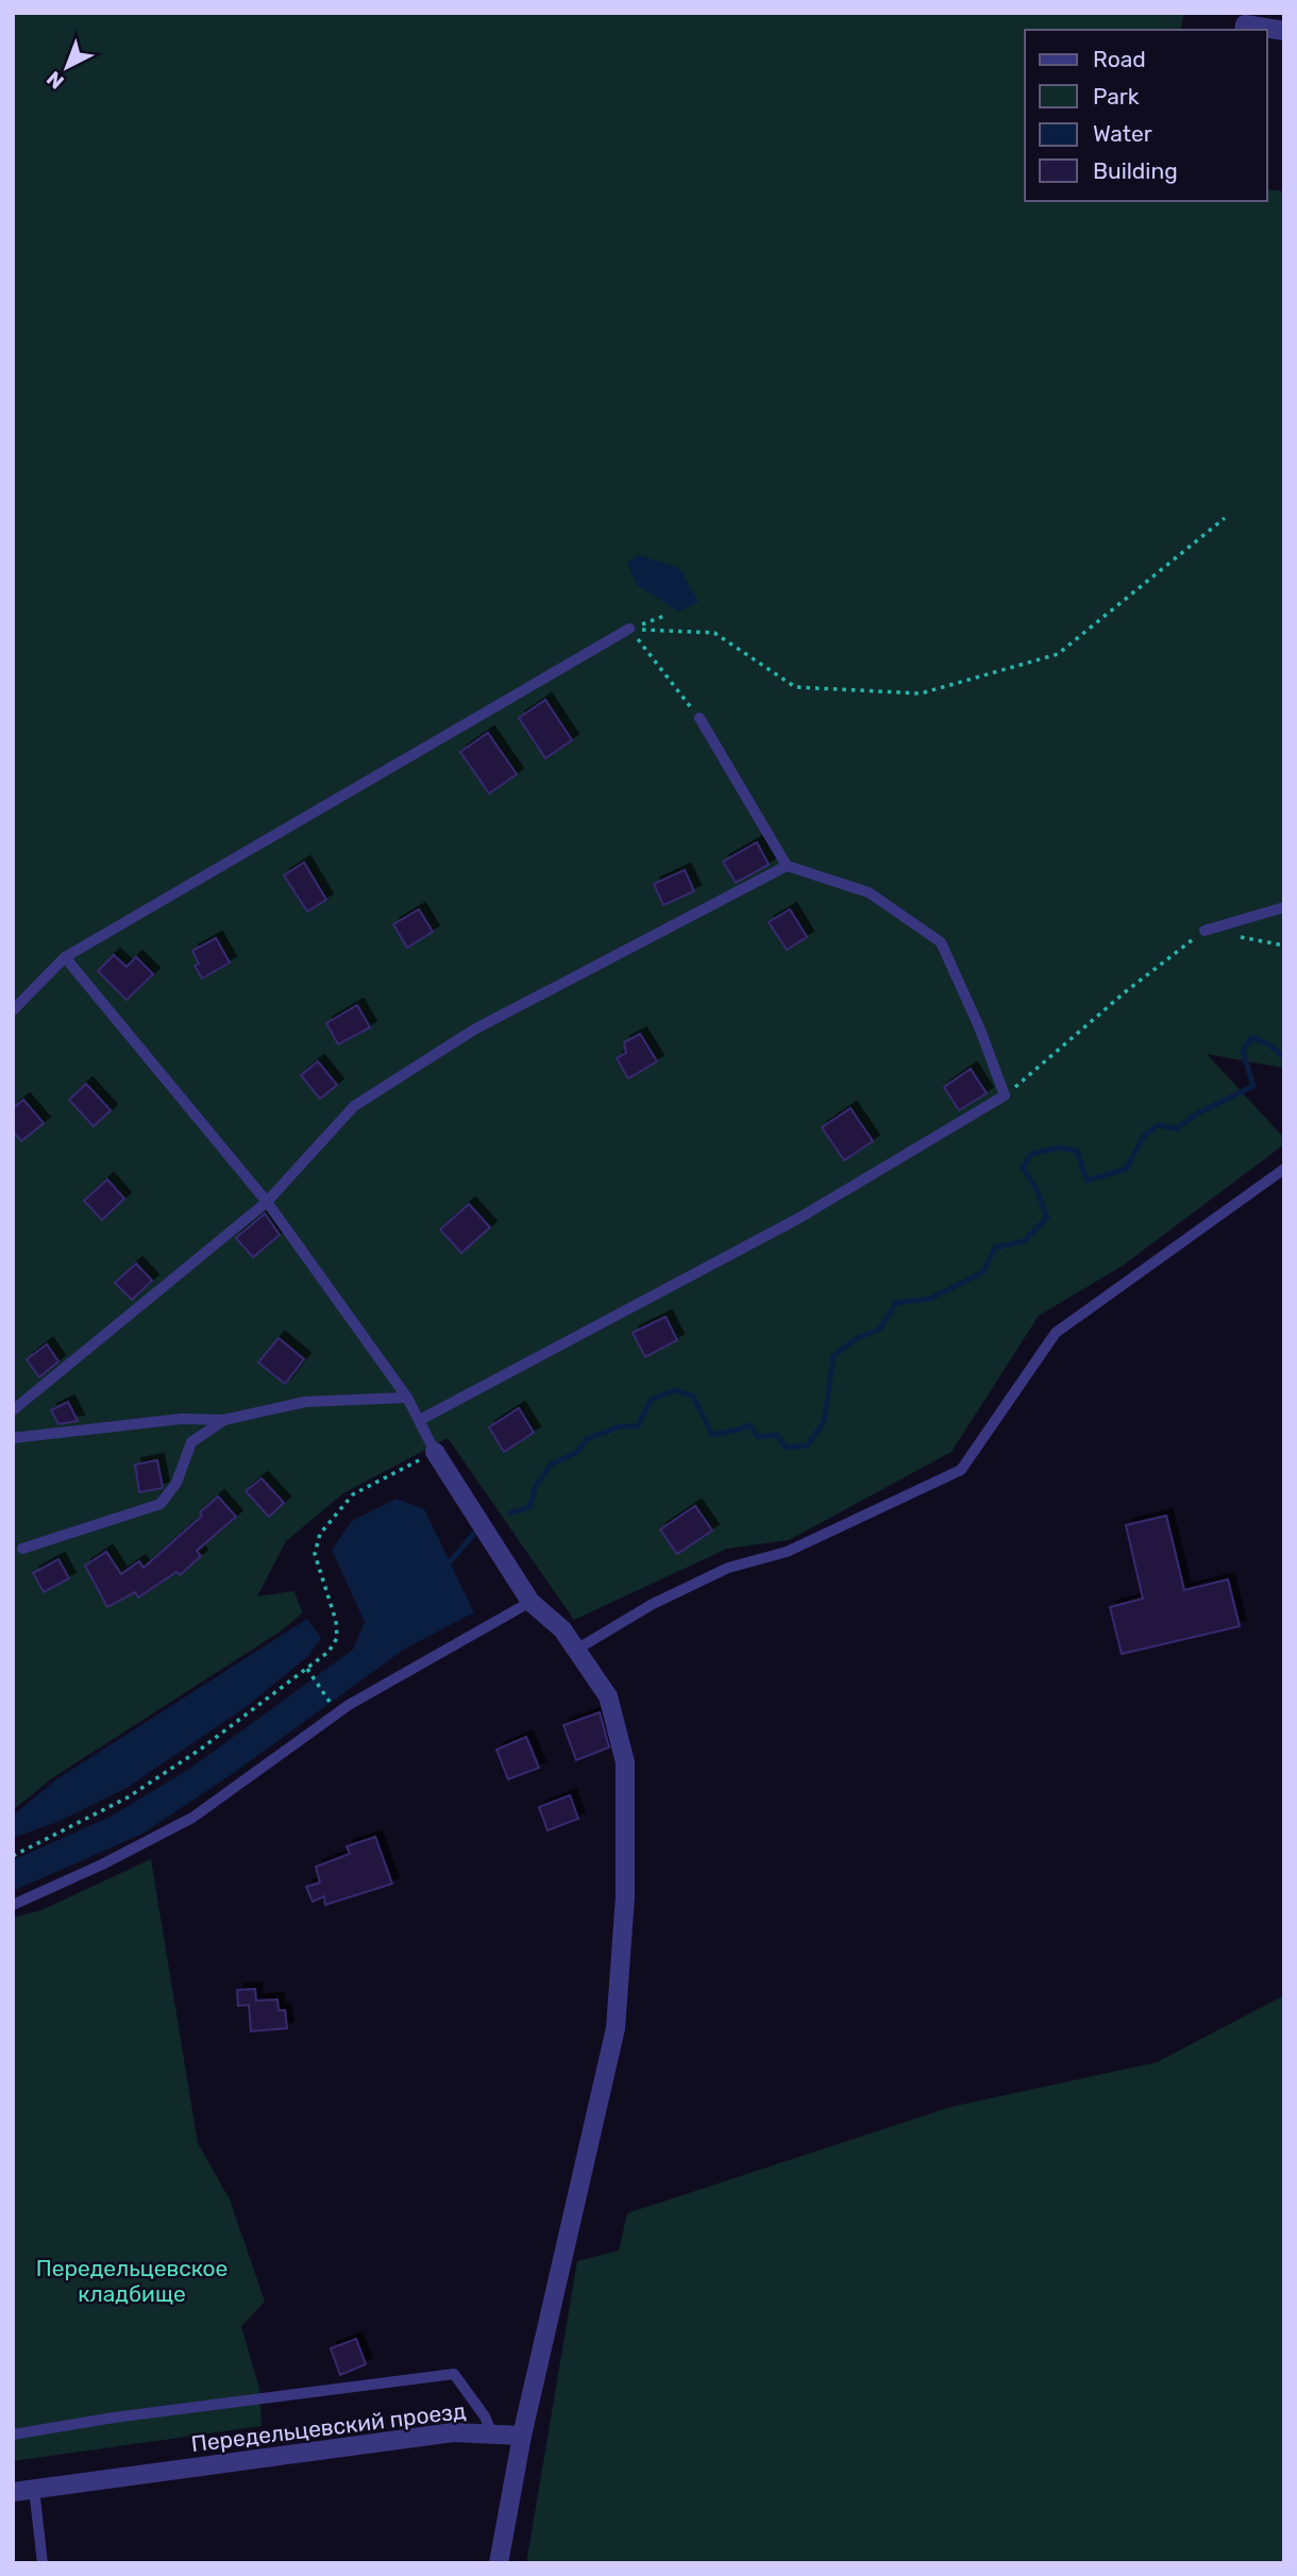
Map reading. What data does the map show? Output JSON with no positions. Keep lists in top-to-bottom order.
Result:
{
  "streets": {
    "street": ["Передельцевский проезд"]
  },
  "parks": ["Передельцевское кладбище"],
  "legend": [
    "Road",
    "Park",
    "Water",
    "Building"
  ],
  "north": "bottom left"
}
